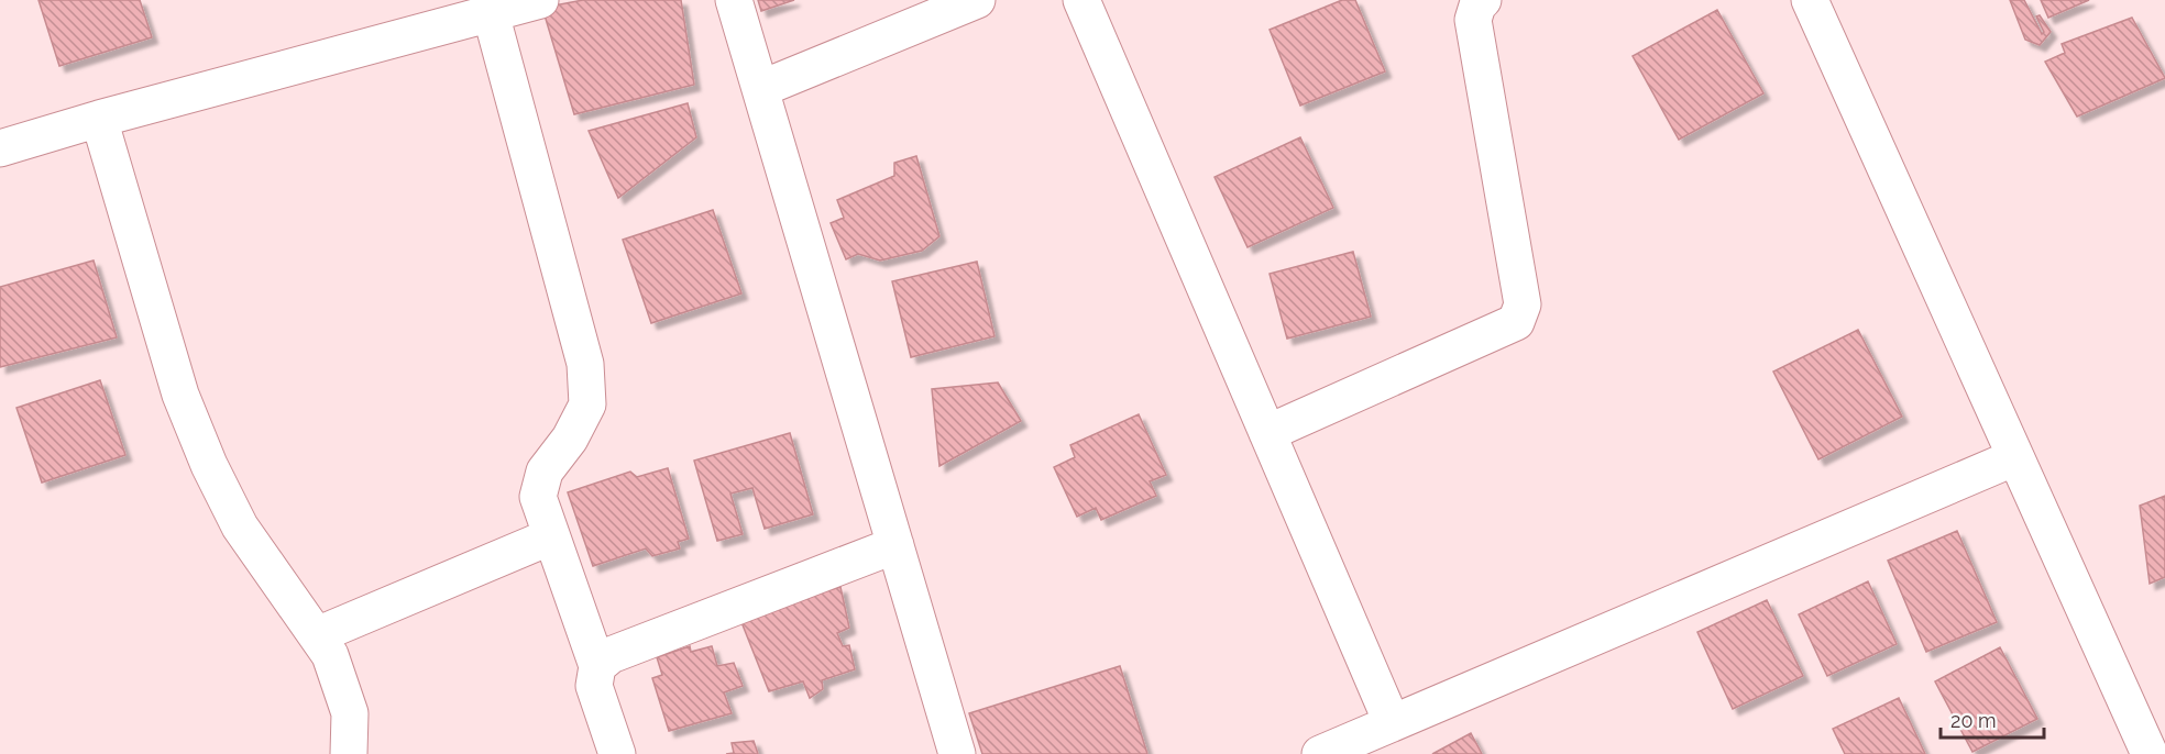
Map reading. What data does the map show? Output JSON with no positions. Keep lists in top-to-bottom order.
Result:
{
  "scale_bar": "20 m"
}
